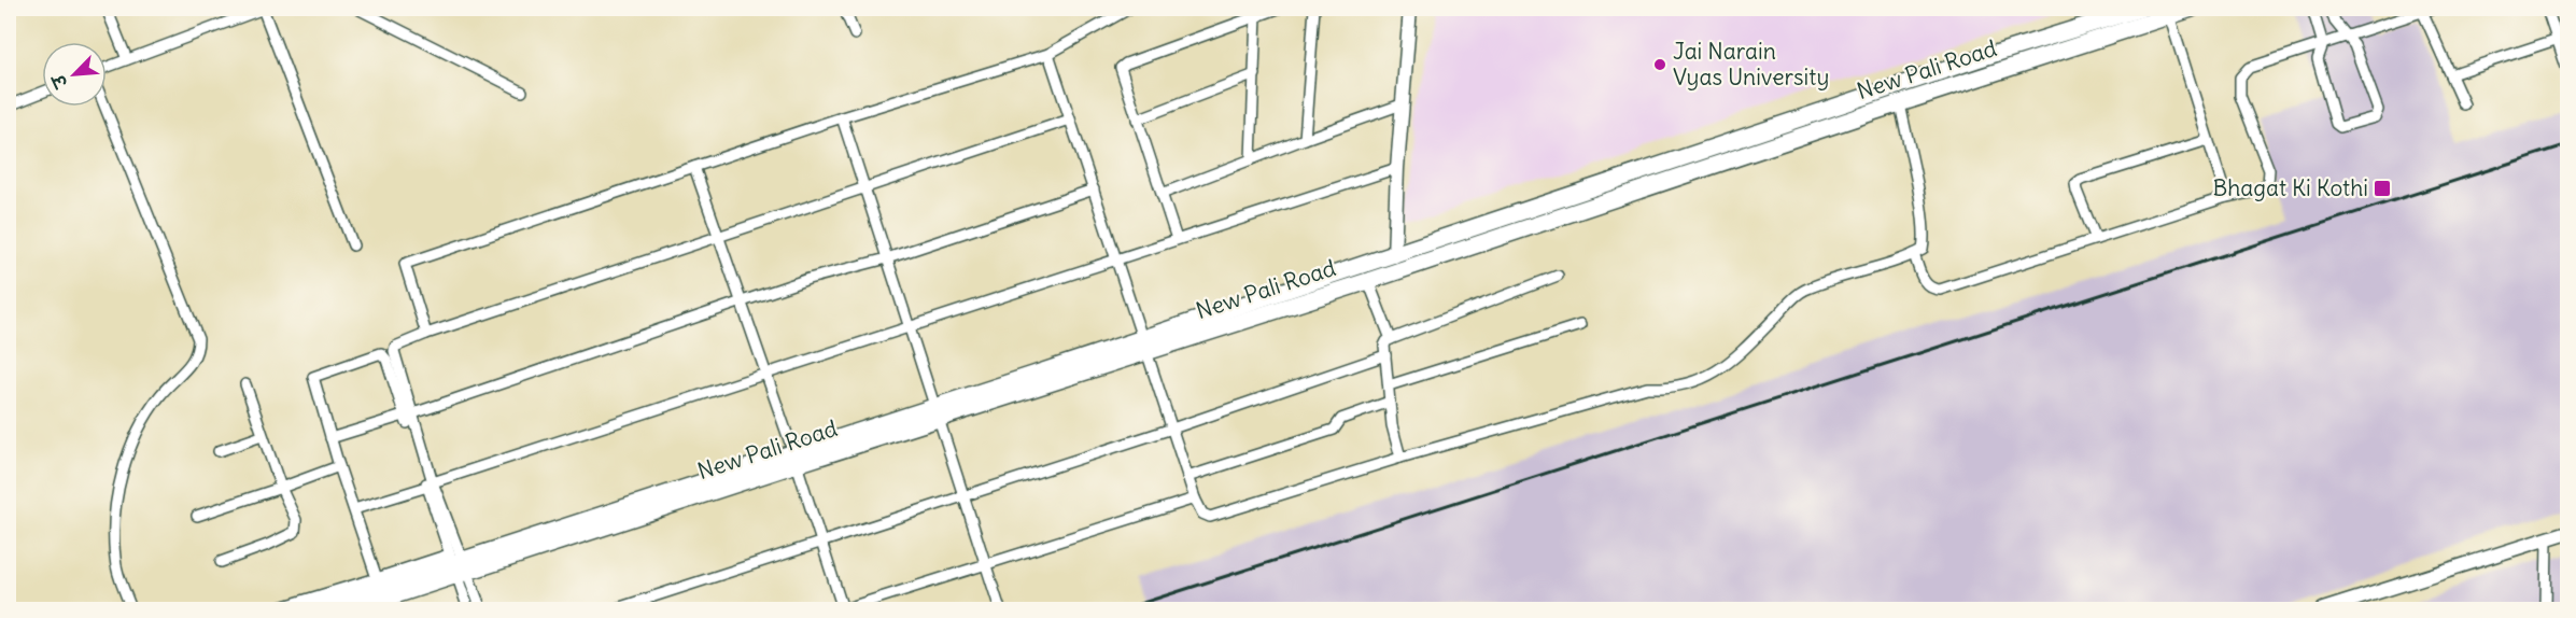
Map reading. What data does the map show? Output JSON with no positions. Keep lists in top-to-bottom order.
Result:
{
  "streets": {
    "highway": ["New Pali Road"]
  },
  "places": {
    "other": ["Jai Narain Vyas University"],
    "transit": ["Bhagat Ki Kothi"]
  },
  "north": "bottom left"
}
